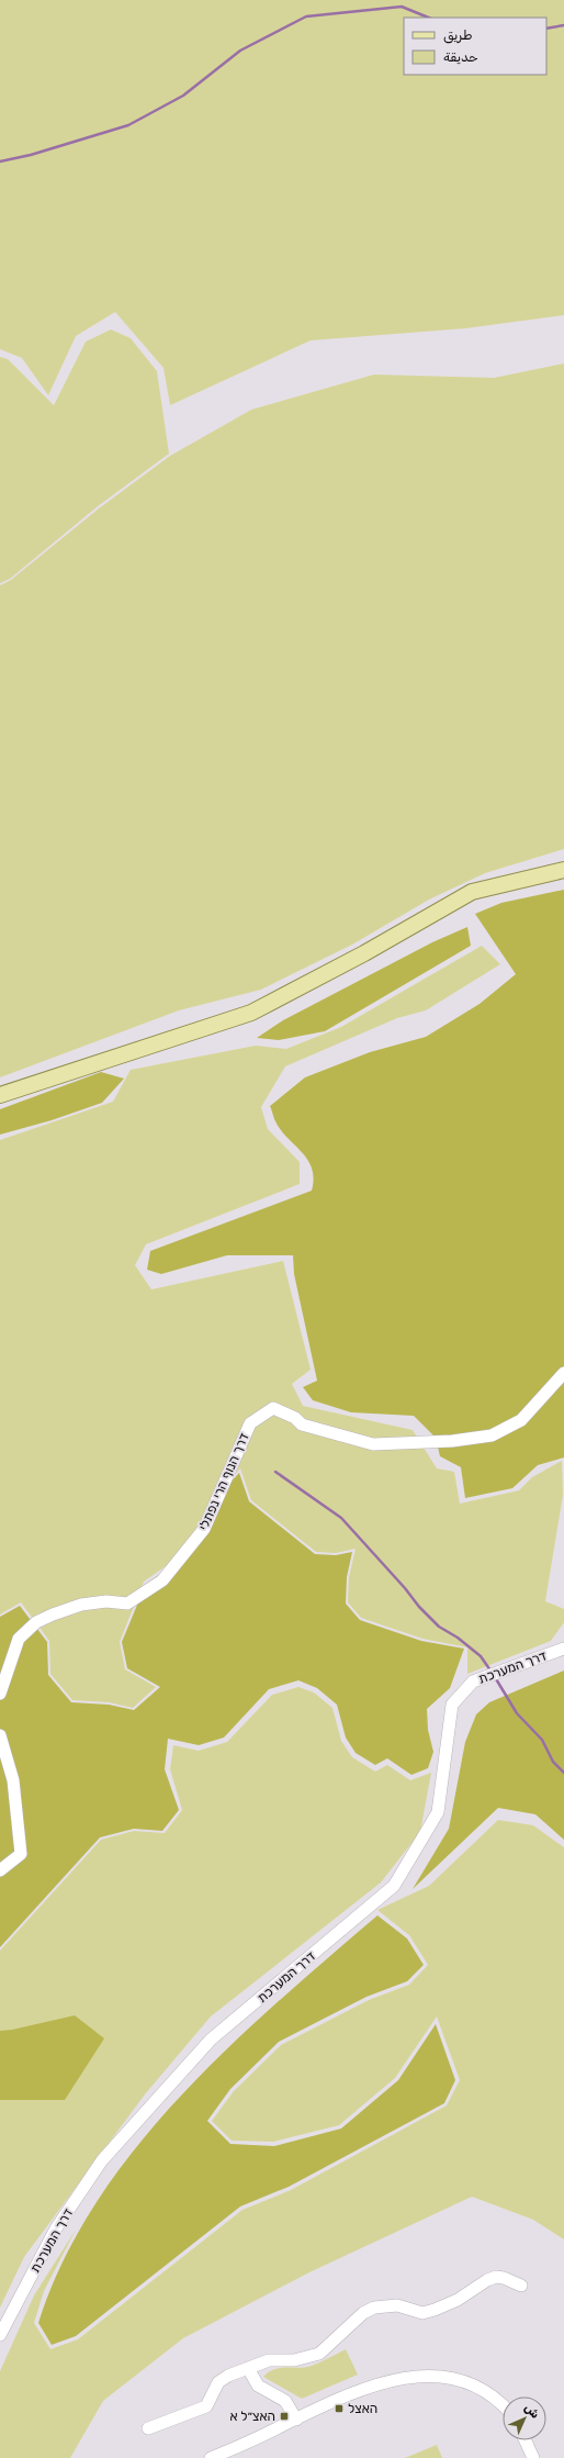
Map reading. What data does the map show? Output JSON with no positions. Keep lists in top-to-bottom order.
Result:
{
  "streets": {
    "street": ["דרך הנוף הרי נפתלי", "דרך המערכת"]
  },
  "places": {
    "transit": ["האצל", "האצ״ל א"]
  },
  "legend": ["طريق", "حديقة"],
  "north": "top right"
}
